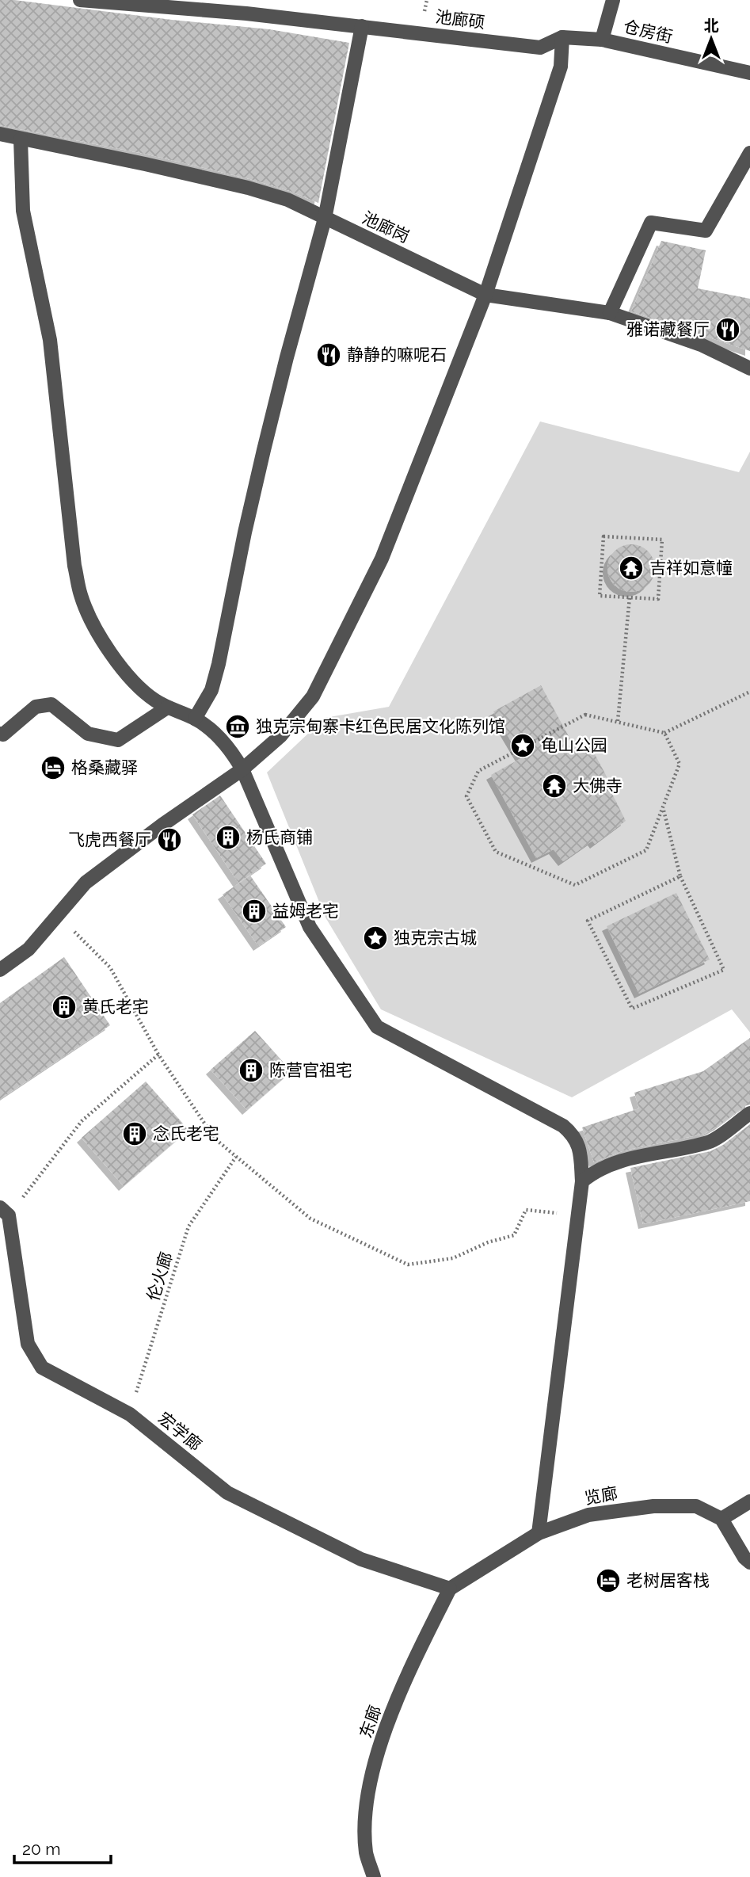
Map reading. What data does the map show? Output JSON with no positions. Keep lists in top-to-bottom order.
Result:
{
  "streets": {
    "street": [
      "池廊硕",
      "仓房街",
      "池廊岗",
      "宏学廊",
      "览廊",
      "东廊"
    ],
    "path": ["伦火廊"]
  },
  "crossings": [
    ["池廊硕", "仓房街"],
    ["伦火廊", "宏学廊"],
    ["宏学廊", "览廊"],
    ["宏学廊", "东廊"],
    ["览廊", "东廊"]
  ],
  "places": {
    "restaurant": ["雅诺藏餐厅", "静静的嘛呢石", "飞虎西餐厅"],
    "temple": ["吉祥如意幢", "大佛寺"],
    "museum": ["独克宗甸寨卡红色民居文化陈列馆"],
    "place": ["龟山公园", "独克宗古城"],
    "hotel": ["格桑藏驿", "老树居客栈"],
    "building": [
      "杨氏商铺",
      "益姆老宅",
      "黄氏老宅",
      "陈营官祖宅",
      "念氏老宅"
    ]
  },
  "scale_bar": "20 m",
  "north": "top"
}
